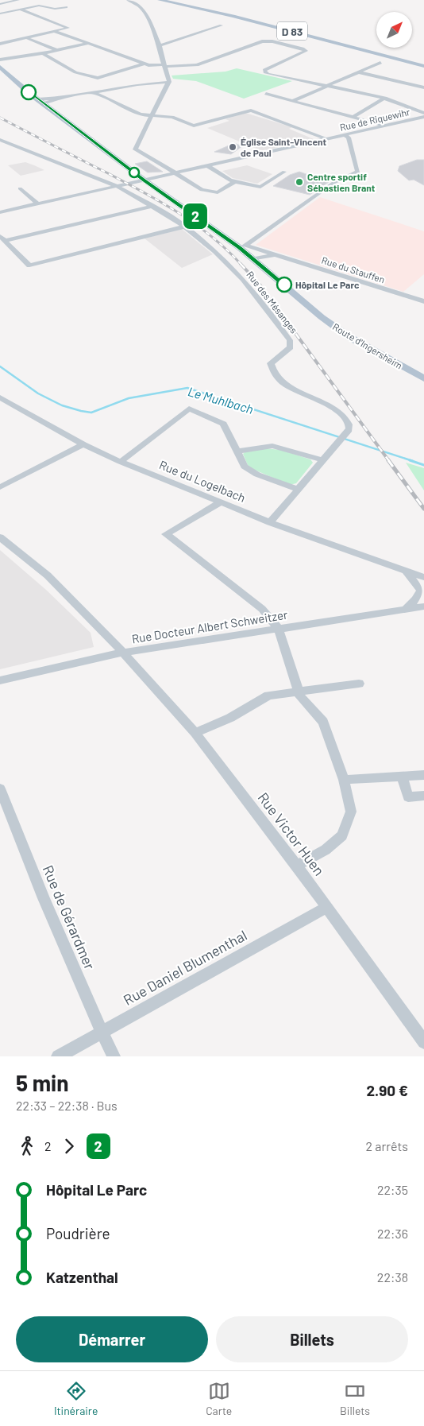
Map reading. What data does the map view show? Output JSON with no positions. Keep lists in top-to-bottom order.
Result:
{
  "streets": {
    "main road": ["D 83", "Route d'Ingersheim"],
    "street": [
      "Rue de Riquewihr",
      "Rue du Stauffen",
      "Rue des Mésanges",
      "Rue du Logelbach",
      "Rue Docteur Albert Schweitzer",
      "Rue Victor Huen",
      "Rue de Gérardmer",
      "Rue Daniel Blumenthal"
    ]
  },
  "crossings": [
    ["Rue de Riquewihr", "Rue des Mésanges"],
    ["Rue de Riquewihr", "Route d'Ingersheim"],
    ["Rue du Stauffen", "Route d'Ingersheim"],
    ["Rue du Logelbach", "Rue Docteur Albert Schweitzer"],
    ["Rue Docteur Albert Schweitzer", "Rue Victor Huen"],
    ["Rue Victor Huen", "Rue Daniel Blumenthal"],
    ["Rue de Gérardmer", "Rue Daniel Blumenthal"]
  ],
  "water": ["Le Muhlbach"],
  "places": ["Église Saint-Vincent de Paul", "Centre sportif Sébastien Brant", "Hôpital Le Parc"],
  "lines": ["bus line 2"],
  "north": "top right",
  "page": {
    "on_map": "2",
    "heading": ["5 min", "22:33 – 22:38 · Bus", "2.90 €"],
    "legs": ["2", "2", "2 arrêts"],
    "list": [
      {
        "name": "Hôpital Le Parc",
        "value": "22:35"
      },
      {
        "name": "Poudrière",
        "value": "22:36"
      },
      {
        "name": "Katzenthal",
        "value": "22:38"
      }
    ],
    "buttons": ["Démarrer", "Billets"],
    "tabs": ["Itinéraire", "Carte", "Billets"]
  }
}
